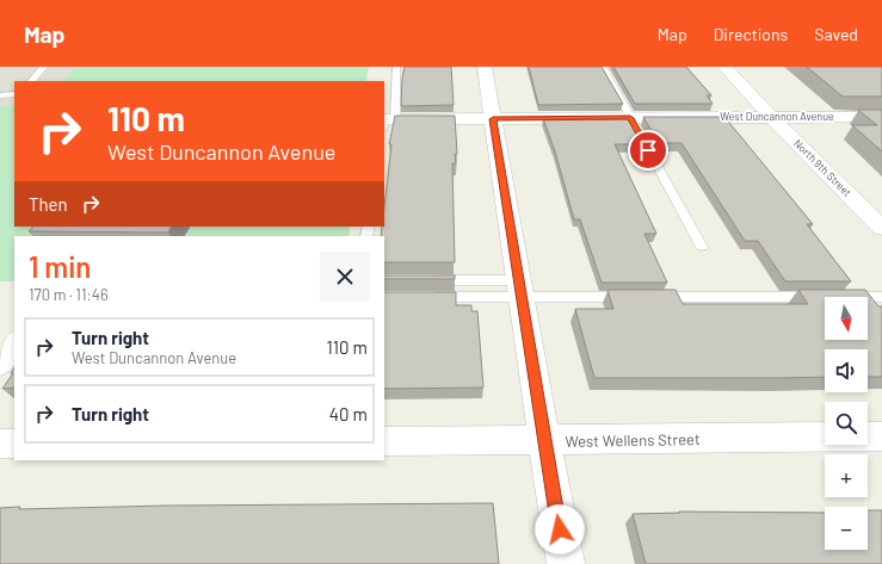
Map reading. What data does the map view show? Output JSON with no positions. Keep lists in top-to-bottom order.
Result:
{
  "streets": {
    "street": ["West Duncannon Avenue", "North 9th Street", "West Wellens Street"]
  },
  "crossings": [
    ["West Duncannon Avenue", "North 9th Street"]
  ],
  "north": "bottom",
  "page": {
    "header": "Map",
    "nav": ["Map", "Directions", "Saved"],
    "turn": ["110 m", "West Duncannon Avenue"],
    "then": "Then",
    "heading": ["1 min", "170 m · 11:46"],
    "map_buttons": ["+", "−"],
    "list": [
      {
        "name": "Turn right",
        "note": "West Duncannon Avenue",
        "value": "110 m"
      },
      {
        "name": "Turn right",
        "value": "40 m"
      }
    ]
  }
}
